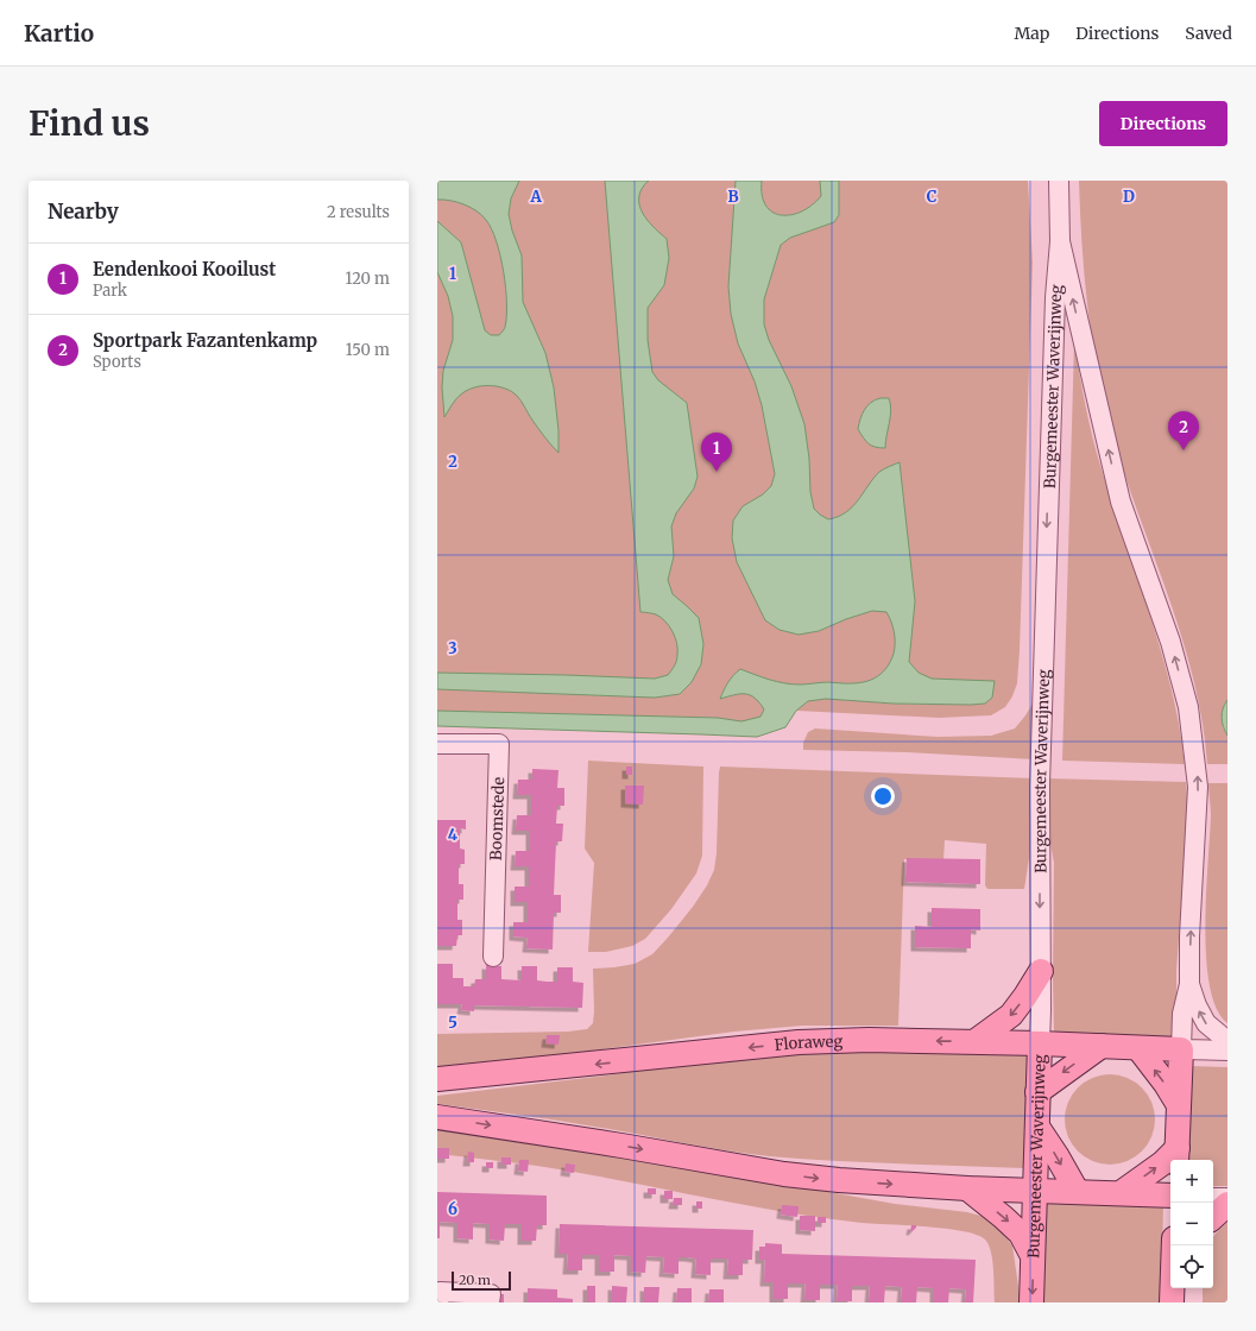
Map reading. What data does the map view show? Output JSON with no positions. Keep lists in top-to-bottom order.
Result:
{
  "streets": {
    "main road": ["Burgemeester Waverijnweg", "Floraweg"],
    "street": ["Boomstede"]
  },
  "crossings": [
    ["Burgemeester Waverijnweg", "Floraweg"]
  ],
  "scale_bar": "20 m",
  "page": {
    "header": "Kartio",
    "nav": ["Map", "Directions", "Saved"],
    "buttons": "Directions",
    "title": "Find us",
    "heading": ["Nearby", "2 results"],
    "list": [
      {
        "mark": "1",
        "name": "Eendenkooi Kooilust",
        "note": "Park",
        "value": "120 m"
      },
      {
        "mark": "2",
        "name": "Sportpark Fazantenkamp",
        "note": "Sports",
        "value": "150 m"
      }
    ],
    "pins": ["2", "1"],
    "map_buttons": ["+", "−"],
    "scale": "20 m"
  },
  "grid": {
    "columns": [
      "A",
      "B",
      "C",
      "D"
    ],
    "rows": [
      "1",
      "2",
      "3",
      "4",
      "5",
      "6"
    ]
  }
}
